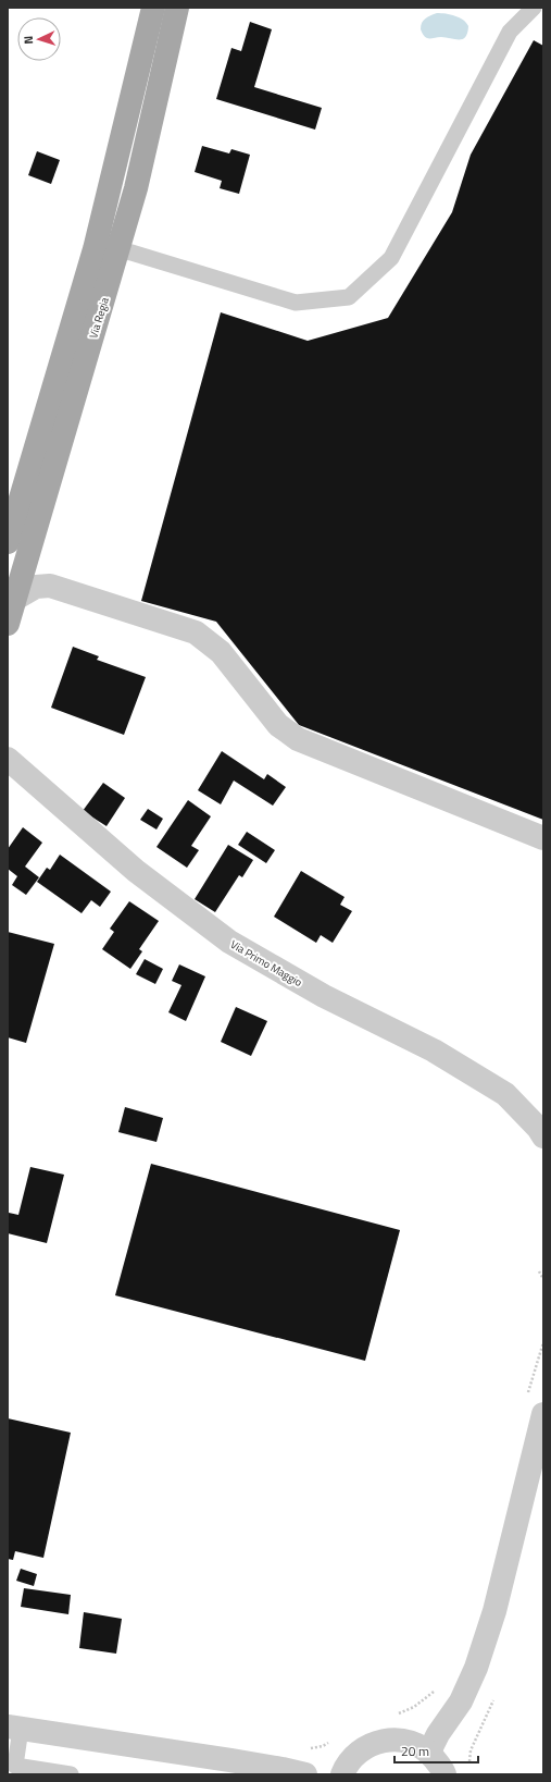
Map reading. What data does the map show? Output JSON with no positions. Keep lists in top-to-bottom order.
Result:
{
  "streets": {
    "main road": ["Via Regia"],
    "street": ["Via Primo Maggio"]
  },
  "scale_bar": "20 m",
  "north": "left"
}
